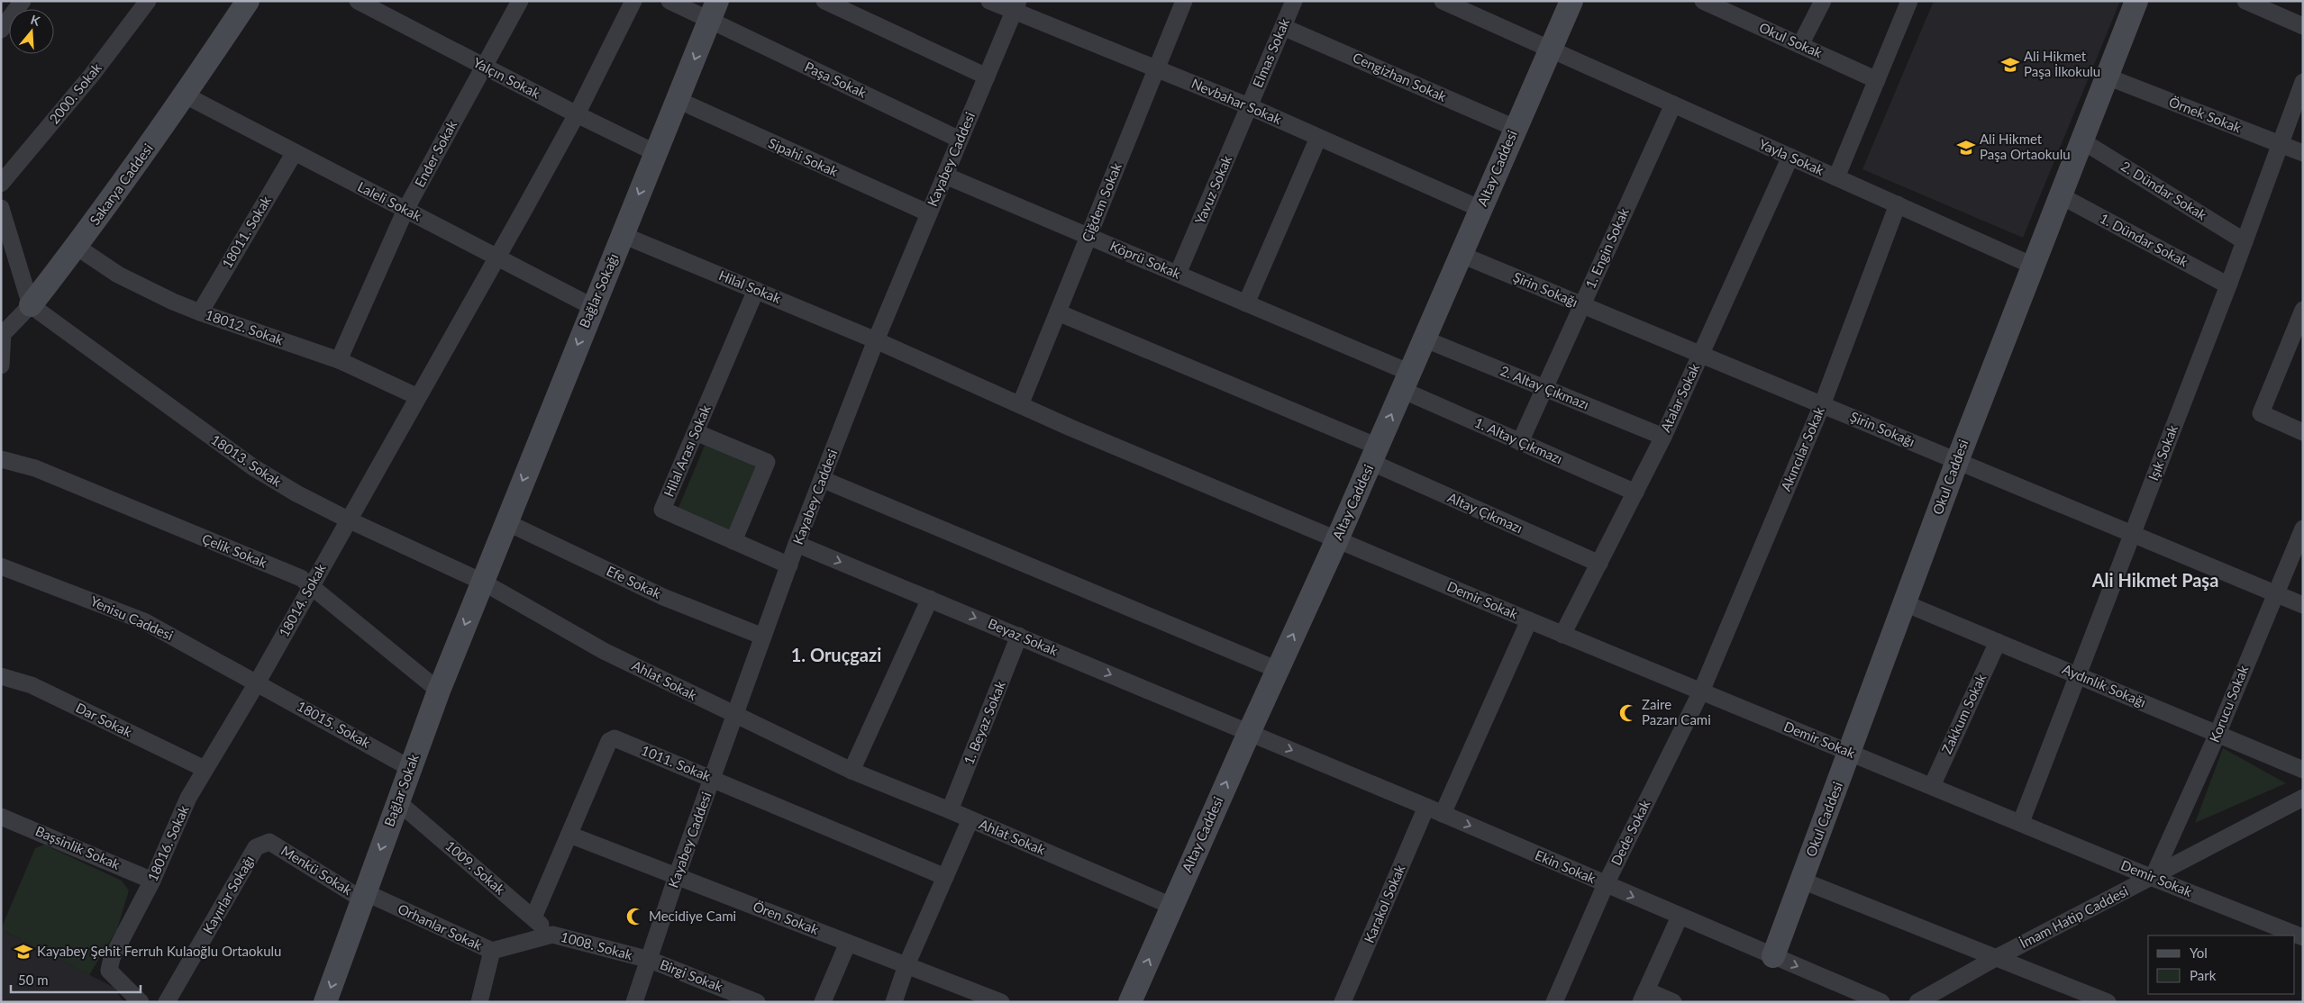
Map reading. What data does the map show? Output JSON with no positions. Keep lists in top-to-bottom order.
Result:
{
  "streets": {
    "main road": [
      "Altay Caddesi",
      "Sakarya Caddesi",
      "Bağlar Sokağı",
      "Okul Caddesi",
      "Bağlar Sokak"
    ],
    "street": [
      "Okul Sokak",
      "Elmas Sokak",
      "Cengizhan Sokak",
      "Yalçın Sokak",
      "Paşa Sokak",
      "2000. Sokak",
      "Nevbahar Sokak",
      "Örnek Sokak",
      "Ender Sokak",
      "Sipahi Sokak",
      "Yayla Sokak",
      "Kayabey Caddesi",
      "Yavuz Sokak",
      "2. Dündar Sokak",
      "Laleli Sokak",
      "Çiğdem Sokak",
      "18011. Sokak",
      "1. Dündar Sokak",
      "1. Engin Sokak",
      "Köprü Sokak",
      "Hilal Sokak",
      "Şirin Sokağı",
      "18012. Sokak",
      "2. Altay Çıkmazı",
      "Atalar Sokak",
      "1. Altay Çıkmazı",
      "Akıncılar Sokak",
      "Hilal Arası Sokak",
      "Işık Sokak",
      "18013. Sokak",
      "Altay Çıkmazı",
      "Çelik Sokak",
      "Efe Sokak",
      "18014. Sokak",
      "Demir Sokak",
      "Yenisu Caddesi",
      "Beyaz Sokak",
      "Ahlat Sokak",
      "Aydınlık Sokağı",
      "Korucu Sokak",
      "Zakkum Sokak",
      "Dar Sokak",
      "1. Beyaz Sokak",
      "18015. Sokak",
      "1011. Sokak",
      "Dede Sokak",
      "18016. Sokak",
      "Başsinlik Sokak",
      "Ekin Sokak",
      "1009. Sokak",
      "Menkü Sokak",
      "Kayırlar Sokağı",
      "Karakol Sokak",
      "İmam Hatip Caddesi",
      "Ören Sokak",
      "Orhanlar Sokak",
      "1008. Sokak",
      "Birgi Sokak"
    ]
  },
  "crossings": [
    ["Elmas Sokak", "Cengizhan Sokak"],
    ["Elmas Sokak", "Nevbahar Sokak"],
    ["Elmas Sokak", "Yavuz Sokak"],
    ["Cengizhan Sokak", "Altay Caddesi"],
    ["Yalçın Sokak", "Ender Sokak"],
    ["Yalçın Sokak", "Bağlar Sokağı"],
    ["Yalçın Sokak", "18014. Sokak"],
    ["Paşa Sokak", "Kayabey Caddesi"],
    ["Paşa Sokak", "Bağlar Sokağı"],
    ["Nevbahar Sokak", "Kayabey Caddesi"],
    ["Nevbahar Sokak", "Altay Caddesi"],
    ["Nevbahar Sokak", "Yavuz Sokak"],
    ["Nevbahar Sokak", "Çiğdem Sokak"],
    ["Örnek Sokak", "Işık Sokak"],
    ["Örnek Sokak", "Okul Caddesi"],
    ["Ender Sokak", "Laleli Sokak"],
    ["Ender Sokak", "18012. Sokak"],
    ["Sipahi Sokak", "Kayabey Caddesi"],
    ["Sipahi Sokak", "Bağlar Sokağı"],
    ["Yayla Sokak", "Altay Caddesi"],
    ["Yayla Sokak", "1. Engin Sokak"],
    ["Yayla Sokak", "Atalar Sokak"],
    ["Yayla Sokak", "Akıncılar Sokak"],
    ["Yayla Sokak", "Okul Caddesi"],
    ["Kayabey Caddesi", "Köprü Sokak"],
    ["Kayabey Caddesi", "Hilal Sokak"],
    ["Kayabey Caddesi", "Hilal Arası Sokak"],
    ["Kayabey Caddesi", "Efe Sokak"],
    ["Kayabey Caddesi", "Beyaz Sokak"],
    ["Kayabey Caddesi", "Ahlat Sokak"],
    ["Kayabey Caddesi", "1011. Sokak"],
    ["Kayabey Caddesi", "Ören Sokak"],
    ["Kayabey Caddesi", "1008. Sokak"],
    ["Kayabey Caddesi", "Birgi Sokak"],
    ["Altay Caddesi", "Köprü Sokak"],
    ["Altay Caddesi", "Şirin Sokağı"],
    ["Altay Caddesi", "2. Altay Çıkmazı"],
    ["Altay Caddesi", "1. Altay Çıkmazı"],
    ["Altay Caddesi", "Altay Çıkmazı"],
    ["Altay Caddesi", "Demir Sokak"],
    ["Altay Caddesi", "Beyaz Sokak"],
    ["Altay Caddesi", "Ahlat Sokak"],
    ["Altay Caddesi", "Ekin Sokak"],
    ["Sakarya Caddesi", "Laleli Sokak"],
    ["Sakarya Caddesi", "18012. Sokak"],
    ["Sakarya Caddesi", "18013. Sokak"],
    ["Yavuz Sokak", "Köprü Sokak"],
    ["2. Dündar Sokak", "Işık Sokak"],
    ["2. Dündar Sokak", "Okul Caddesi"],
    ["Laleli Sokak", "18011. Sokak"],
    ["Laleli Sokak", "Bağlar Sokağı"],
    ["Laleli Sokak", "18014. Sokak"],
    ["Çiğdem Sokak", "Köprü Sokak"],
    ["Çiğdem Sokak", "Hilal Sokak"],
    ["Çiğdem Sokak", "Altay Çıkmazı"],
    ["Çiğdem Sokak", "Demir Sokak"],
    ["18011. Sokak", "18012. Sokak"],
    ["1. Dündar Sokak", "Işık Sokak"],
    ["1. Dündar Sokak", "Okul Caddesi"],
    ["1. Engin Sokak", "Şirin Sokağı"],
    ["1. Engin Sokak", "2. Altay Çıkmazı"],
    ["1. Engin Sokak", "1. Altay Çıkmazı"],
    ["Köprü Sokak", "1. Altay Çıkmazı"],
    ["Hilal Sokak", "Bağlar Sokağı"],
    ["Hilal Sokak", "Hilal Arası Sokak"],
    ["Hilal Sokak", "Demir Sokak"],
    ["Şirin Sokağı", "Atalar Sokak"],
    ["Şirin Sokağı", "Akıncılar Sokak"],
    ["Şirin Sokağı", "Işık Sokak"],
    ["Şirin Sokağı", "Okul Caddesi"],
    ["Şirin Sokağı", "Korucu Sokak"],
    ["Bağlar Sokağı", "18013. Sokak"],
    ["Bağlar Sokağı", "Efe Sokak"],
    ["Bağlar Sokağı", "Ahlat Sokak"],
    ["Bağlar Sokağı", "Bağlar Sokak"],
    ["18012. Sokak", "18014. Sokak"],
    ["2. Altay Çıkmazı", "Atalar Sokak"],
    ["Atalar Sokak", "1. Altay Çıkmazı"],
    ["Atalar Sokak", "Altay Çıkmazı"],
    ["Atalar Sokak", "Demir Sokak"],
    ["Akıncılar Sokak", "Demir Sokak"],
    ["Akıncılar Sokak", "Dede Sokak"],
    ["Işık Sokak", "Demir Sokak"],
    ["Işık Sokak", "Aydınlık Sokağı"],
    ["18013. Sokak", "18014. Sokak"],
    ["18013. Sokak", "Ahlat Sokak"],
    ["18013. Sokak", "Bağlar Sokak"],
    ["Okul Caddesi", "Demir Sokak"],
    ["Okul Caddesi", "Aydınlık Sokağı"],
    ["Okul Caddesi", "Ekin Sokak"],
    ["Çelik Sokak", "18014. Sokak"],
    ["Çelik Sokak", "Bağlar Sokak"],
    ["18014. Sokak", "Yenisu Caddesi"],
    ["18014. Sokak", "18015. Sokak"],
    ["18014. Sokak", "18016. Sokak"],
    ["Demir Sokak", "Korucu Sokak"],
    ["Demir Sokak", "Zakkum Sokak"],
    ["Demir Sokak", "Dede Sokak"],
    ["Demir Sokak", "İmam Hatip Caddesi"],
    ["Yenisu Caddesi", "18015. Sokak"],
    ["Yenisu Caddesi", "18016. Sokak"],
    ["Beyaz Sokak", "1. Beyaz Sokak"],
    ["Beyaz Sokak", "Ekin Sokak"],
    ["Ahlat Sokak", "1. Beyaz Sokak"],
    ["Ahlat Sokak", "Bağlar Sokak"],
    ["Aydınlık Sokağı", "Korucu Sokak"],
    ["Aydınlık Sokağı", "Zakkum Sokak"],
    ["Korucu Sokak", "İmam Hatip Caddesi"],
    ["Dar Sokak", "18016. Sokak"],
    ["18015. Sokak", "Bağlar Sokak"],
    ["18015. Sokak", "18016. Sokak"],
    ["1011. Sokak", "1009. Sokak"],
    ["1011. Sokak", "Ören Sokak"],
    ["Bağlar Sokak", "1009. Sokak"],
    ["Bağlar Sokak", "Menkü Sokak"],
    ["Bağlar Sokak", "Orhanlar Sokak"],
    ["Dede Sokak", "Ekin Sokak"],
    ["18016. Sokak", "Başsinlik Sokak"],
    ["Ekin Sokak", "Karakol Sokak"],
    ["1009. Sokak", "1008. Sokak"],
    ["Menkü Sokak", "Kayırlar Sokağı"],
    ["Menkü Sokak", "Orhanlar Sokak"],
    ["Orhanlar Sokak", "1008. Sokak"],
    ["1008. Sokak", "Birgi Sokak"]
  ],
  "one_way": [
    "Altay Caddesi",
    "Bağlar Sokağı",
    "Bağlar Sokak",
    "Ekin Sokak"
  ],
  "districts": ["Ali Hikmet Paşa", "1. Oruçgazi"],
  "places": {
    "school or university": ["Ali Hikmet Paşa İlkokulu", "Ali Hikmet Paşa Ortaokulu", "Kayabey Şehit Ferruh Kulaoğlu Ortaokulu"],
    "mosque": ["Zaire Pazarı Cami", "Mecidiye Cami"]
  },
  "legend": ["Yol", "Park"],
  "scale_bar": "50 m",
  "north": "top"
}
